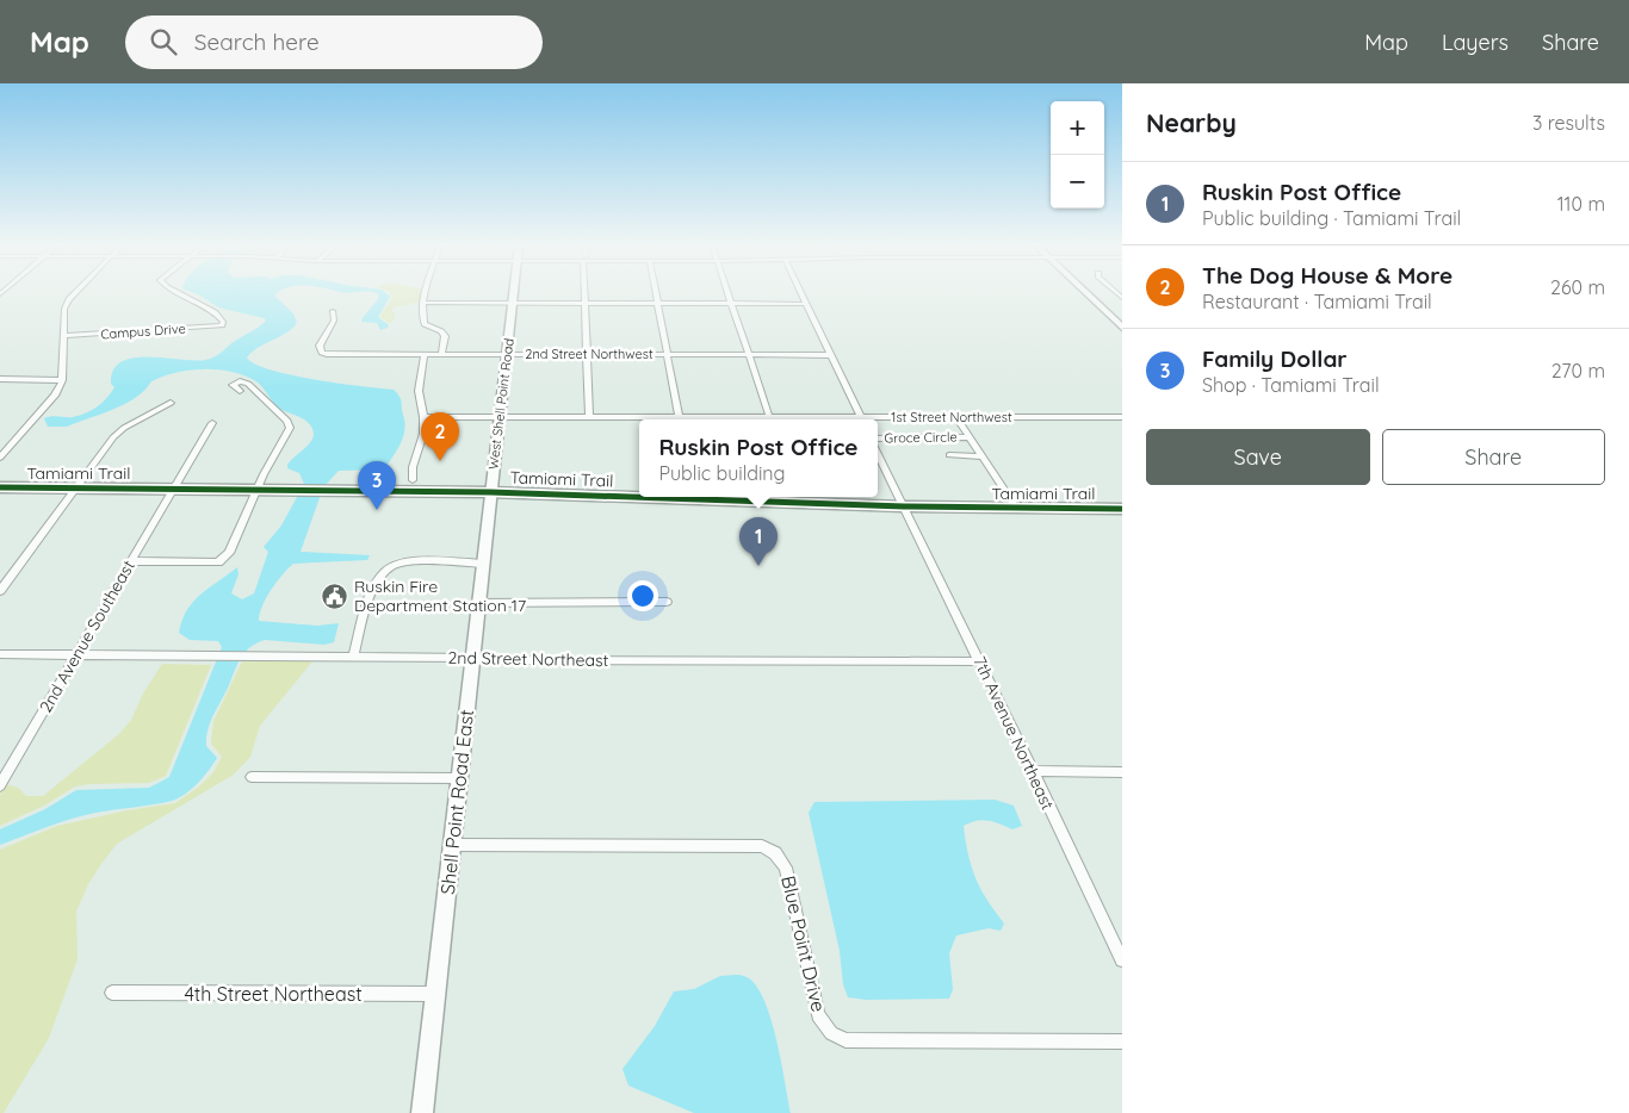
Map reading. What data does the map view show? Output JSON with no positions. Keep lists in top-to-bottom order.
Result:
{
  "streets": {
    "main road": ["Tamiami Trail"],
    "street": [
      "Campus Drive",
      "2nd Street Northwest",
      "West Shell Point Road",
      "1st Street Northwest",
      "Groce Circle",
      "2nd Avenue Southeast",
      "2nd Street Northeast",
      "7th Avenue Northeast",
      "Shell Point Road East",
      "Blue Point Drive",
      "4th Street Northeast"
    ]
  },
  "crossings": [
    ["2nd Street Northwest", "West Shell Point Road"],
    ["West Shell Point Road", "1st Street Northwest"],
    ["West Shell Point Road", "Tamiami Trail"],
    ["West Shell Point Road", "Shell Point Road East"],
    ["Tamiami Trail", "2nd Avenue Southeast"],
    ["Tamiami Trail", "7th Avenue Northeast"],
    ["Tamiami Trail", "Shell Point Road East"],
    ["2nd Avenue Southeast", "2nd Street Northeast"],
    ["2nd Street Northeast", "7th Avenue Northeast"],
    ["2nd Street Northeast", "Shell Point Road East"],
    ["Shell Point Road East", "Blue Point Drive"],
    ["Shell Point Road East", "4th Street Northeast"]
  ],
  "places": {
    "public building": ["Ruskin Fire Department Station 17"]
  },
  "page": {
    "header": "Map",
    "search": "Search here",
    "nav": ["Map", "Layers", "Share"],
    "heading": ["Nearby", "3 results"],
    "map_buttons": ["+", "−"],
    "list": [
      {
        "mark": "1",
        "name": "Ruskin Post Office",
        "note": "Public building · Tamiami Trail",
        "value": "110 m"
      },
      {
        "mark": "2",
        "name": "The Dog House & More",
        "note": "Restaurant · Tamiami Trail",
        "value": "260 m"
      },
      {
        "mark": "3",
        "name": "Family Dollar",
        "note": "Shop · Tamiami Trail",
        "value": "270 m"
      }
    ],
    "buttons": ["Save", "Share"],
    "pins": ["2", "3", "1"],
    "popup": ["Ruskin Post Office", "Public building"]
  }
}
